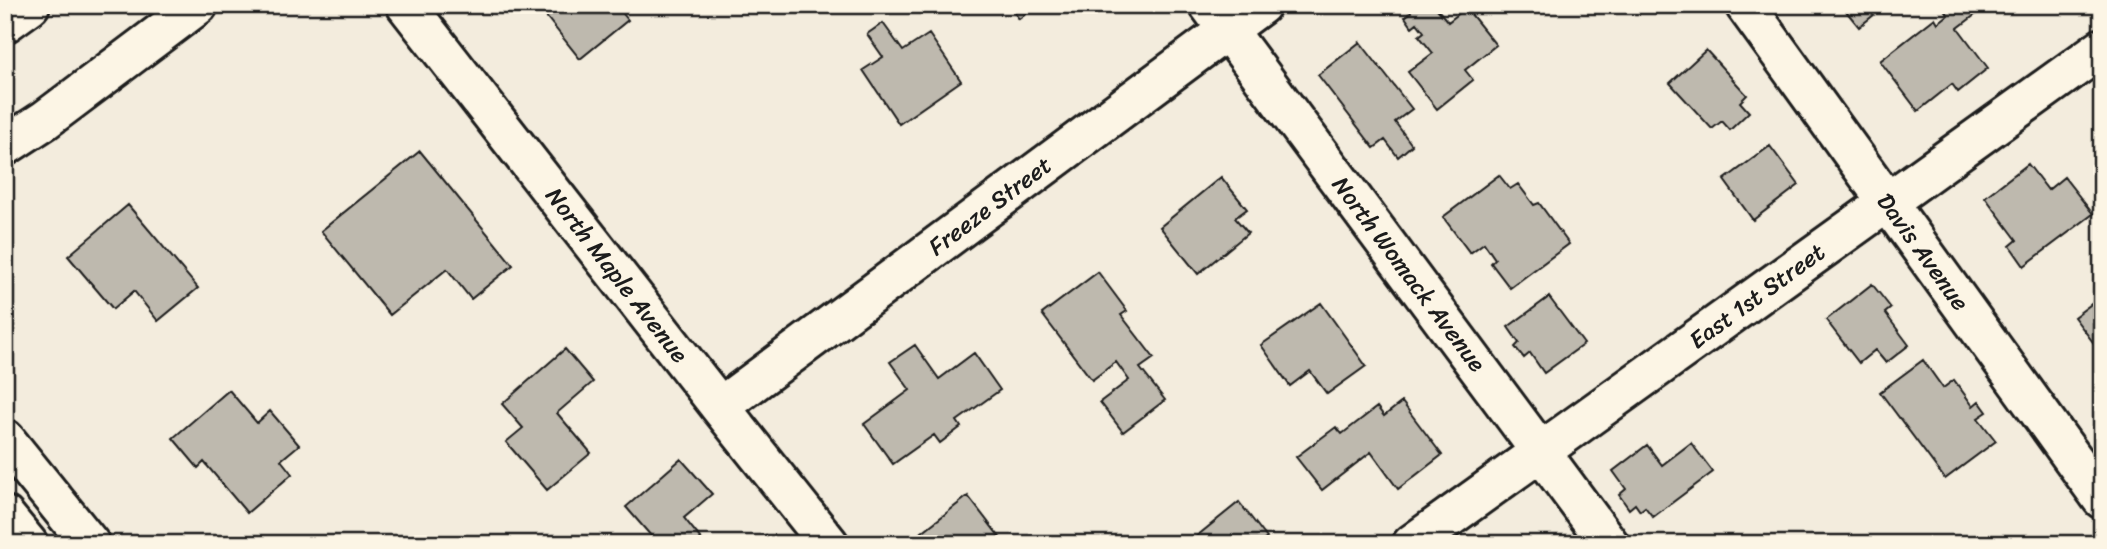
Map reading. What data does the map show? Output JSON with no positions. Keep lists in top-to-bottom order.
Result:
{
  "streets": {
    "street": [
      "Freeze Street",
      "Davis Avenue",
      "North Womack Avenue",
      "North Maple Avenue",
      "East 1st Street"
    ]
  },
  "crossings": [
    ["Freeze Street", "North Womack Avenue"],
    ["Freeze Street", "North Maple Avenue"],
    ["Davis Avenue", "East 1st Street"],
    ["North Womack Avenue", "East 1st Street"]
  ]
}
